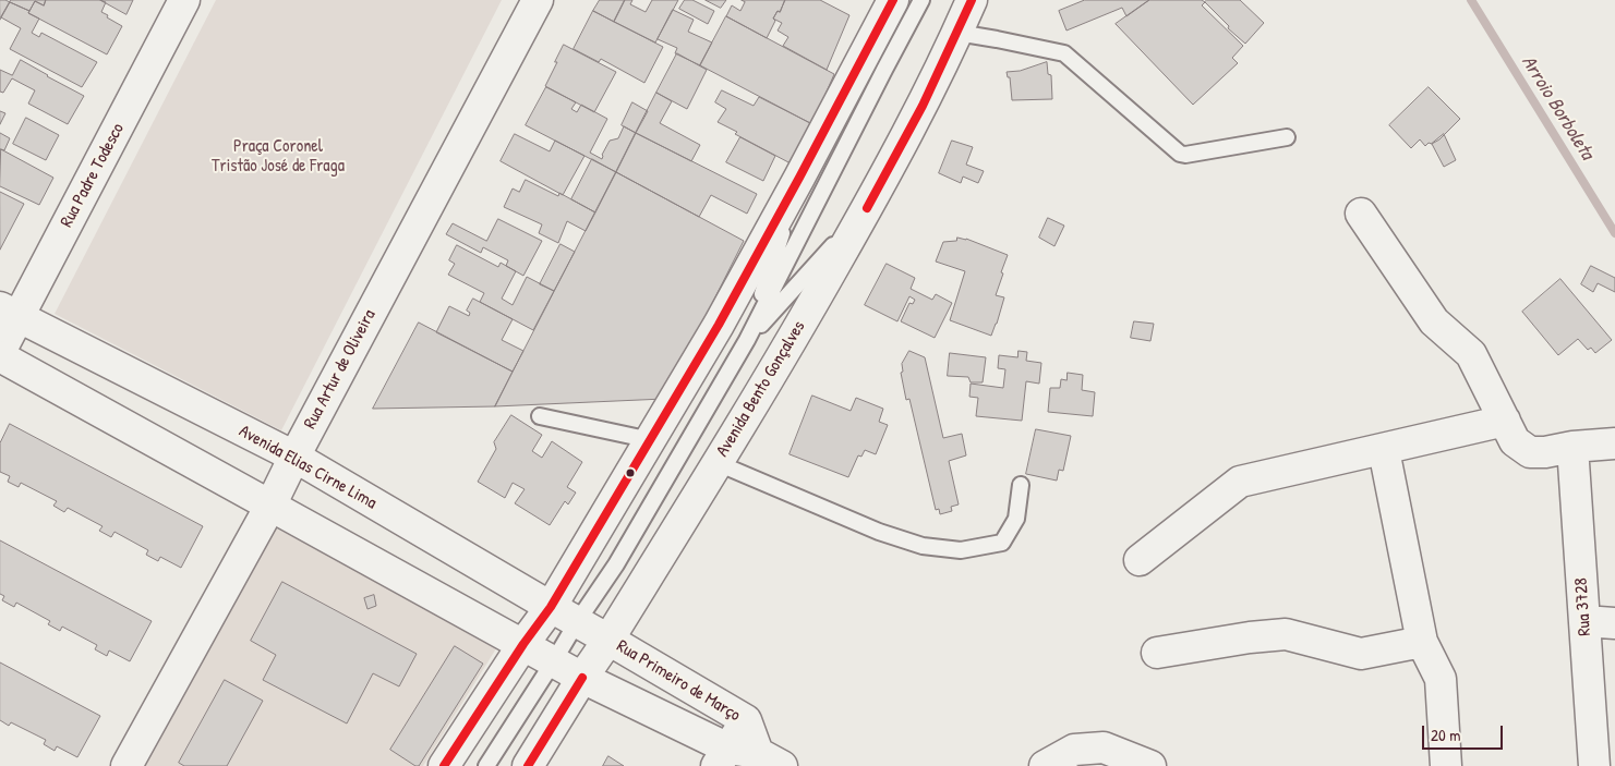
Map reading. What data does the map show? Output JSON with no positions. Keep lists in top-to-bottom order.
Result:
{
  "streets": {
    "street": [
      "Rua Padre Todesco",
      "Rua Artur de Oliveira",
      "Avenida Bento Gonçalves",
      "Avenida Elias Cirne Lima",
      "Rua 3728",
      "Rua Primeiro de Março"
    ]
  },
  "crossings": [
    ["Rua Padre Todesco", "Avenida Elias Cirne Lima"],
    ["Rua Artur de Oliveira", "Avenida Elias Cirne Lima"],
    ["Avenida Bento Gonçalves", "Avenida Elias Cirne Lima"],
    ["Avenida Bento Gonçalves", "Rua Primeiro de Março"],
    ["Avenida Elias Cirne Lima", "Rua Primeiro de Março"]
  ],
  "water": ["Arroio Borboleta"],
  "parks": ["Praça Coronel Tristão José de Fraga"],
  "scale_bar": "20 m"
}
